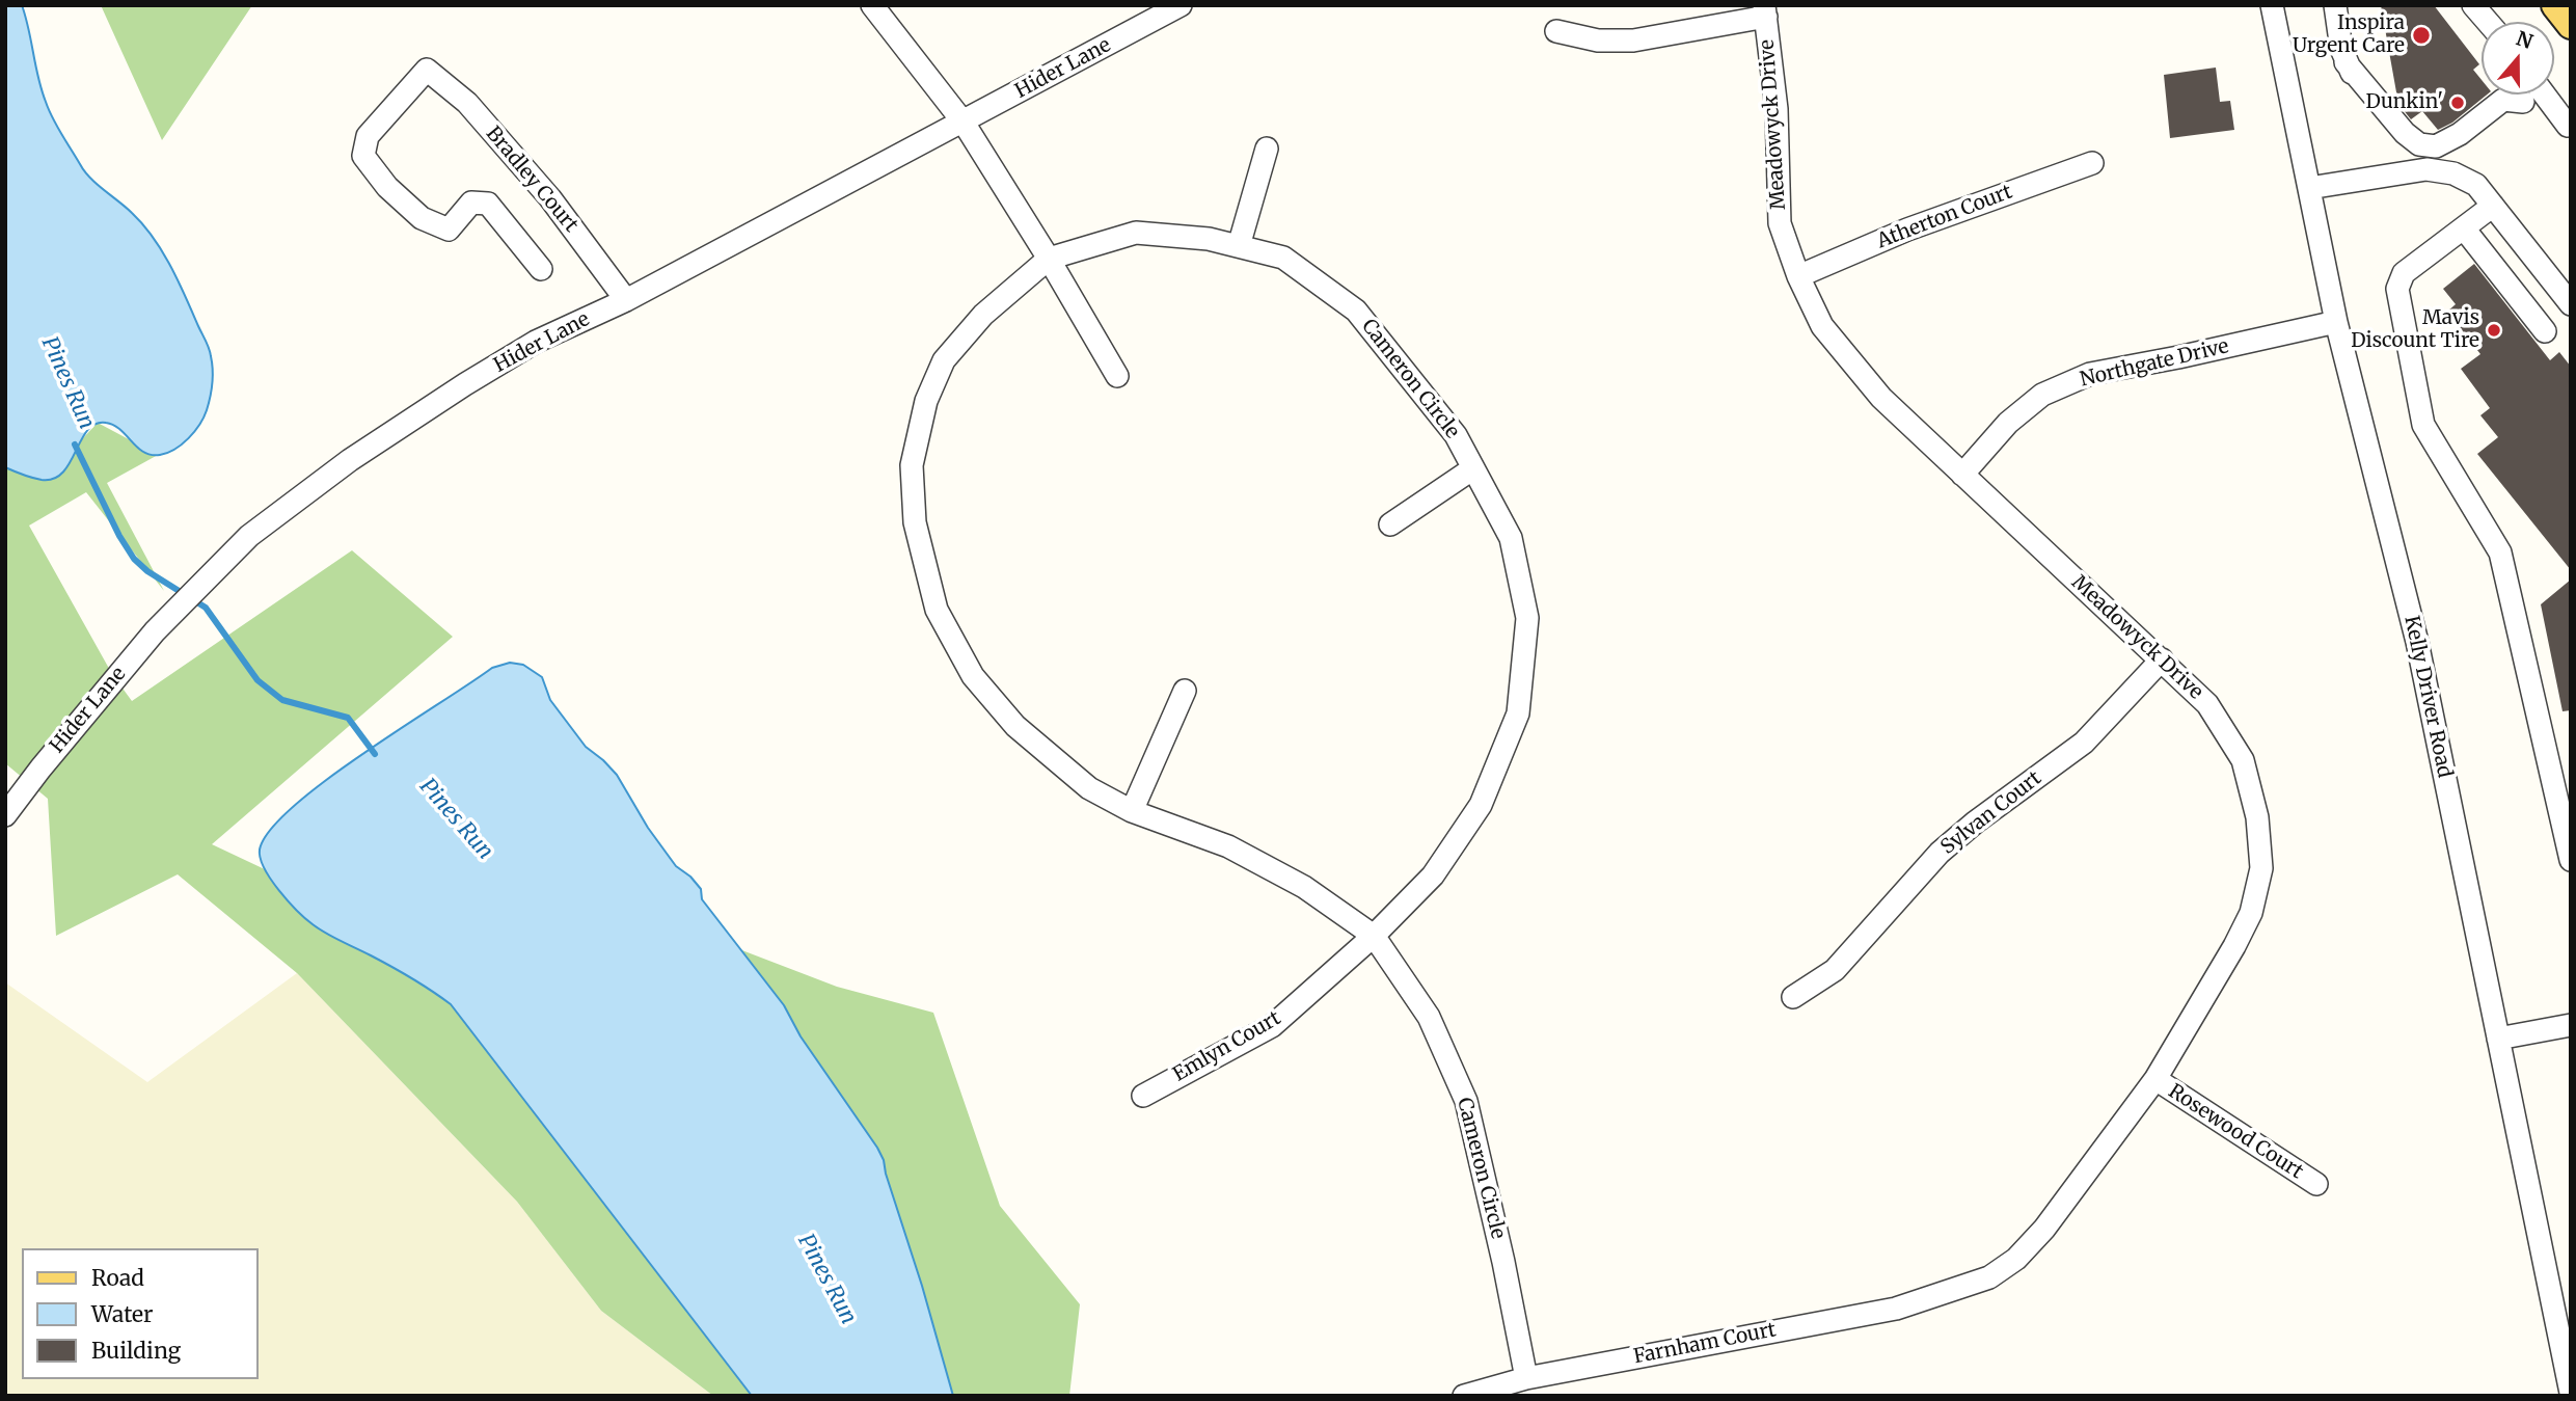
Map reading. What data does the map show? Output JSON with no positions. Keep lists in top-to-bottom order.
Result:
{
  "streets": {
    "street": [
      "Hider Lane",
      "Meadowyck Drive",
      "Bradley Court",
      "Atherton Court",
      "Northgate Drive",
      "Cameron Circle",
      "Kelly Driver Road",
      "Sylvan Court",
      "Emlyn Court",
      "Rosewood Court",
      "Farnham Court"
    ]
  },
  "crossings": [
    ["Hider Lane", "Bradley Court"],
    ["Meadowyck Drive", "Atherton Court"],
    ["Meadowyck Drive", "Northgate Drive"],
    ["Meadowyck Drive", "Sylvan Court"],
    ["Meadowyck Drive", "Rosewood Court"],
    ["Meadowyck Drive", "Farnham Court"],
    ["Northgate Drive", "Kelly Driver Road"],
    ["Cameron Circle", "Emlyn Court"],
    ["Cameron Circle", "Farnham Court"]
  ],
  "water": ["Pines Run"],
  "places": ["Inspira Urgent Care", "Dunkin'", "Mavis Discount Tire"],
  "legend": ["Road", "Water", "Building"],
  "north": "top"
}
